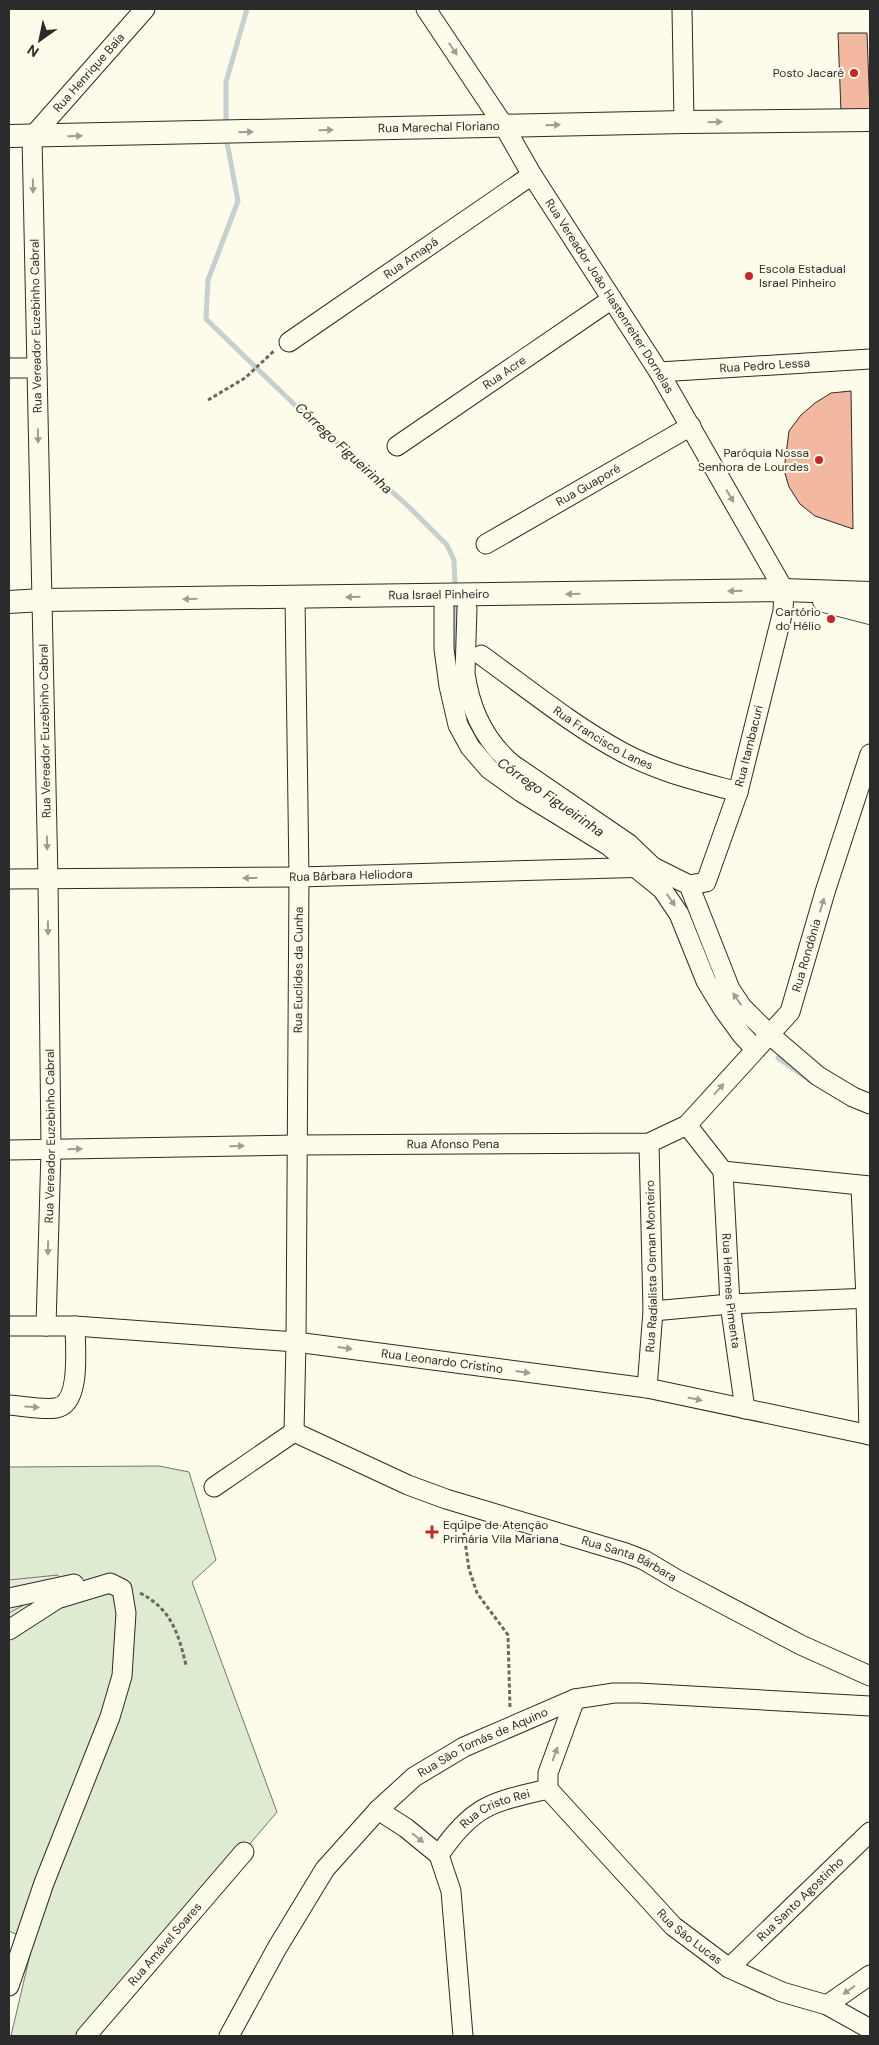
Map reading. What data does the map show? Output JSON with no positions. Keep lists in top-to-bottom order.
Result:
{
  "streets": {
    "main road": ["Rua Marechal Floriano", "Rua Israel Pinheiro"],
    "street": [
      "Rua Henrique Baía",
      "Rua Amapá",
      "Rua Vereador João Hastenreiter Dornelas",
      "Rua Vereador Euzebinho Cabral",
      "Rua Pedro Lessa",
      "Rua Acre",
      "Rua Guaporé",
      "Rua Francisco Lanes",
      "Rua Itambacuri",
      "Rua Bárbara Heliodora",
      "Rua Rondônia",
      "Rua Euclides da Cunha",
      "Rua Afonso Pena",
      "Rua Radialista Osman Monteiro",
      "Rua Hermes Pimenta",
      "Rua Leonardo Cristino",
      "Rua Santa Bárbara",
      "Rua São Tomás de Aquino",
      "Rua Cristo Rei",
      "Rua Santo Agostinho",
      "Rua São Lucas",
      "Rua Amável Soares"
    ]
  },
  "crossings": [
    ["Rua Henrique Baía", "Rua Marechal Floriano"],
    ["Rua Henrique Baía", "Rua Vereador Euzebinho Cabral"],
    ["Rua Marechal Floriano", "Rua Vereador João Hastenreiter Dornelas"],
    ["Rua Marechal Floriano", "Rua Vereador Euzebinho Cabral"],
    ["Rua Amapá", "Rua Vereador João Hastenreiter Dornelas"],
    ["Rua Vereador João Hastenreiter Dornelas", "Rua Pedro Lessa"],
    ["Rua Vereador João Hastenreiter Dornelas", "Rua Acre"],
    ["Rua Vereador João Hastenreiter Dornelas", "Rua Guaporé"],
    ["Rua Vereador João Hastenreiter Dornelas", "Rua Israel Pinheiro"],
    ["Rua Vereador João Hastenreiter Dornelas", "Rua Itambacuri"],
    ["Rua Vereador Euzebinho Cabral", "Rua Israel Pinheiro"],
    ["Rua Vereador Euzebinho Cabral", "Rua Bárbara Heliodora"],
    ["Rua Vereador Euzebinho Cabral", "Rua Afonso Pena"],
    ["Rua Vereador Euzebinho Cabral", "Rua Leonardo Cristino"],
    ["Rua Israel Pinheiro", "Rua Itambacuri"],
    ["Rua Israel Pinheiro", "Rua Euclides da Cunha"],
    ["Rua Francisco Lanes", "Rua Itambacuri"],
    ["Rua Itambacuri", "Rua Bárbara Heliodora"],
    ["Rua Bárbara Heliodora", "Rua Euclides da Cunha"],
    ["Rua Rondônia", "Rua Afonso Pena"],
    ["Rua Euclides da Cunha", "Rua Afonso Pena"],
    ["Rua Euclides da Cunha", "Rua Leonardo Cristino"],
    ["Rua Afonso Pena", "Rua Radialista Osman Monteiro"],
    ["Rua Radialista Osman Monteiro", "Rua Leonardo Cristino"],
    ["Rua Hermes Pimenta", "Rua Leonardo Cristino"],
    ["Rua São Tomás de Aquino", "Rua Cristo Rei"],
    ["Rua Cristo Rei", "Rua São Lucas"],
    ["Rua Santo Agostinho", "Rua São Lucas"]
  ],
  "one_way": [
    "Rua Marechal Floriano",
    "Rua Vereador João Hastenreiter Dornelas",
    "Rua Vereador Euzebinho Cabral",
    "Rua Israel Pinheiro",
    "Rua Bárbara Heliodora",
    "Rua Rondônia",
    "Rua Afonso Pena",
    "Rua Leonardo Cristino",
    "Rua Cristo Rei"
  ],
  "water": ["Córrego Figueirinha"],
  "places": {
    "other": [
      "Posto Jacaré",
      "Escola Estadual Israel Pinheiro",
      "Paróquia Nossa Senhora de Lourdes",
      "Cartório do Hélio"
    ],
    "health": ["Equipe de Atenção Primária Vila Mariana"]
  },
  "north": "bottom left"
}
